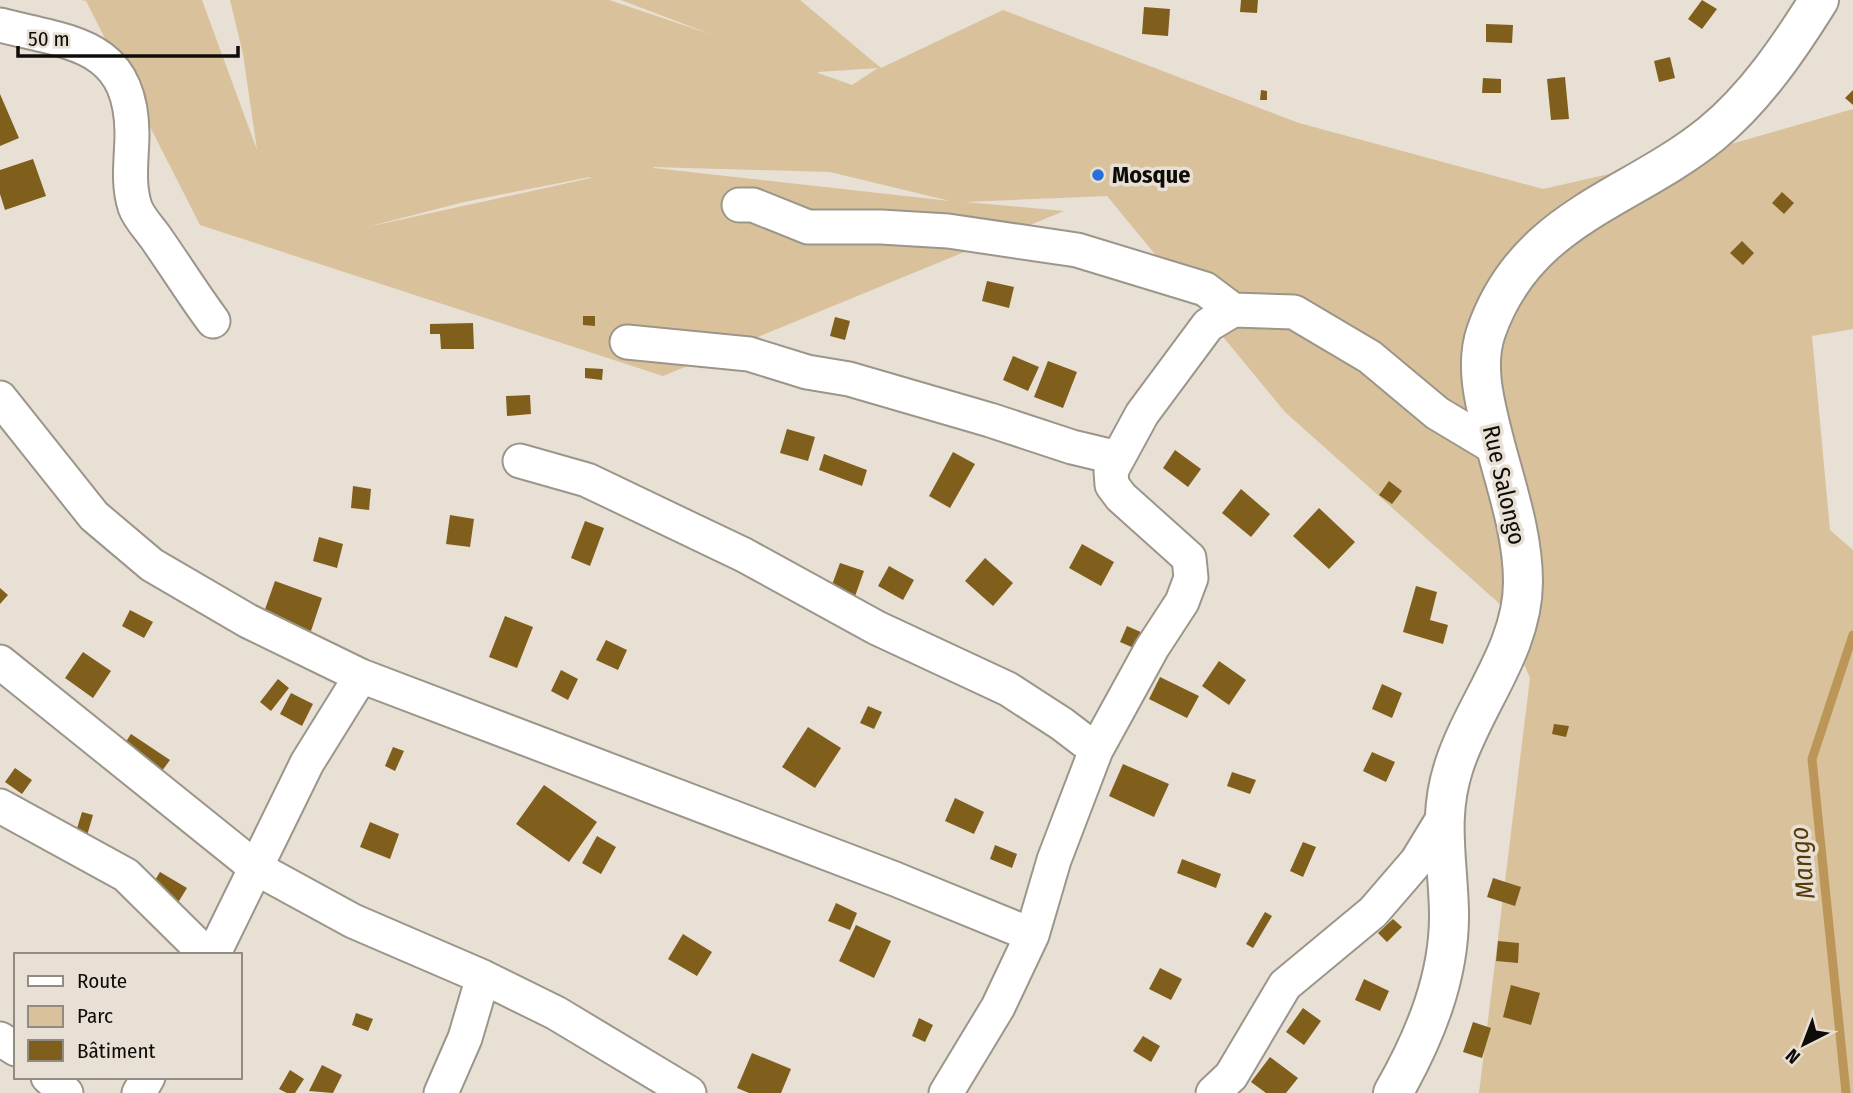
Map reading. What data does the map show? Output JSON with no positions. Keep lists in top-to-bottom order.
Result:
{
  "streets": {
    "street": ["Rue Salongo"]
  },
  "water": ["Mango"],
  "places": ["Mosque"],
  "legend": ["Route", "Parc", "Bâtiment"],
  "scale_bar": "50 m",
  "north": "bottom left"
}
